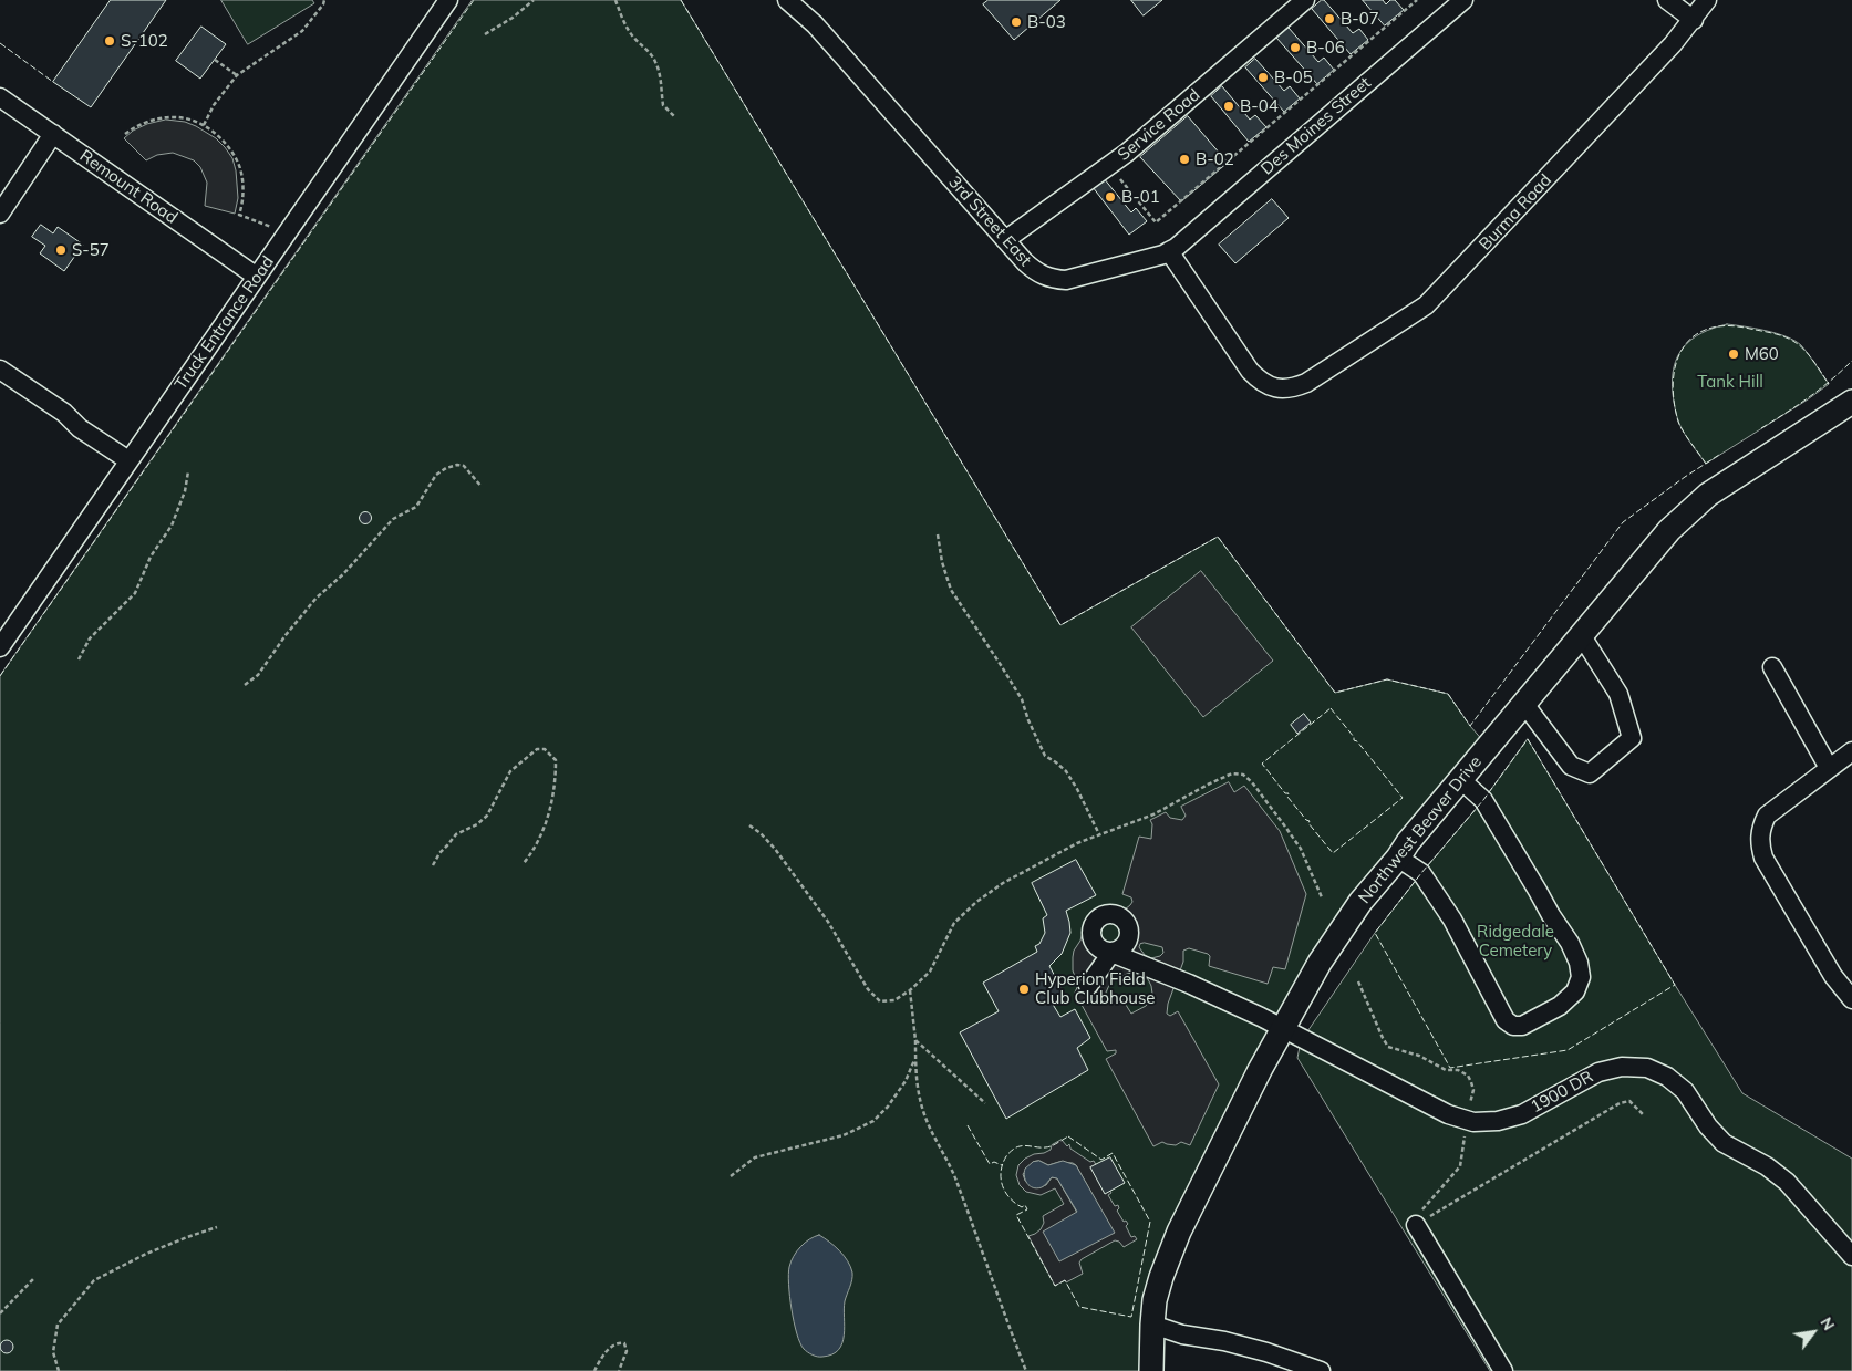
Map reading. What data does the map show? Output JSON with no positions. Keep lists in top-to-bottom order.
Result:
{
  "streets": {
    "main road": ["Northwest Beaver Drive"],
    "street": [
      "Service Road",
      "Des Moines Street",
      "Remount Road",
      "Burma Road",
      "3rd Street East",
      "Truck Entrance Road",
      "1900 DR"
    ]
  },
  "crossings": [
    ["Service Road", "3rd Street East"],
    ["Des Moines Street", "Burma Road"],
    ["Des Moines Street", "3rd Street East"],
    ["Remount Road", "Truck Entrance Road"],
    ["Burma Road", "3rd Street East"],
    ["Northwest Beaver Drive", "1900 DR"]
  ],
  "parks": ["Tank Hill", "Ridgedale Cemetery"],
  "places": [
    "B-07",
    "B-03",
    "S-102",
    "B-06",
    "B-05",
    "B-04",
    "B-02",
    "B-01",
    "S-57",
    "M60",
    "Hyperion Field Club Clubhouse"
  ],
  "north": "top right"
}
